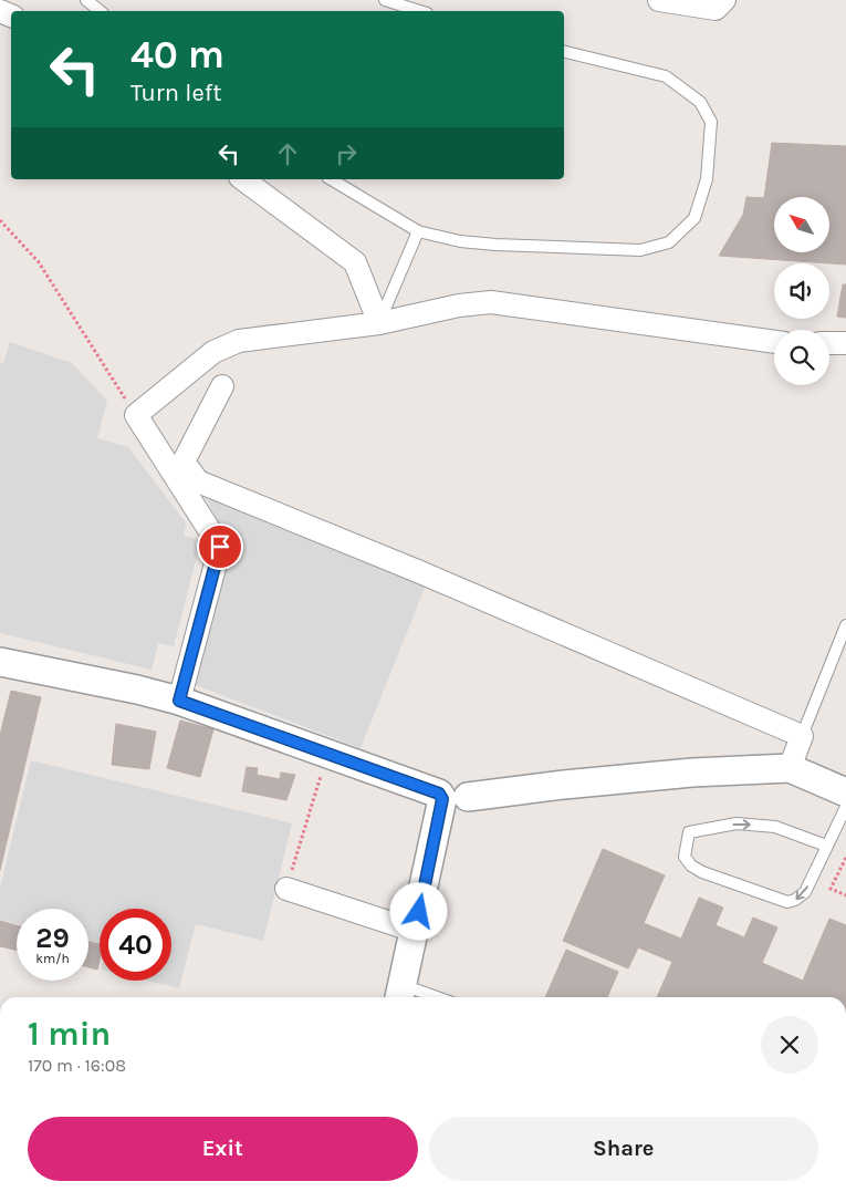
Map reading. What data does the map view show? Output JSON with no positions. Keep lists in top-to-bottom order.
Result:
{
  "north": "top left",
  "page": {
    "turn": ["40 m", "Turn left"],
    "speed": "29 km/h",
    "limit": "40",
    "heading": ["1 min", "170 m · 16:08"],
    "buttons": ["Exit", "Share"]
  }
}
